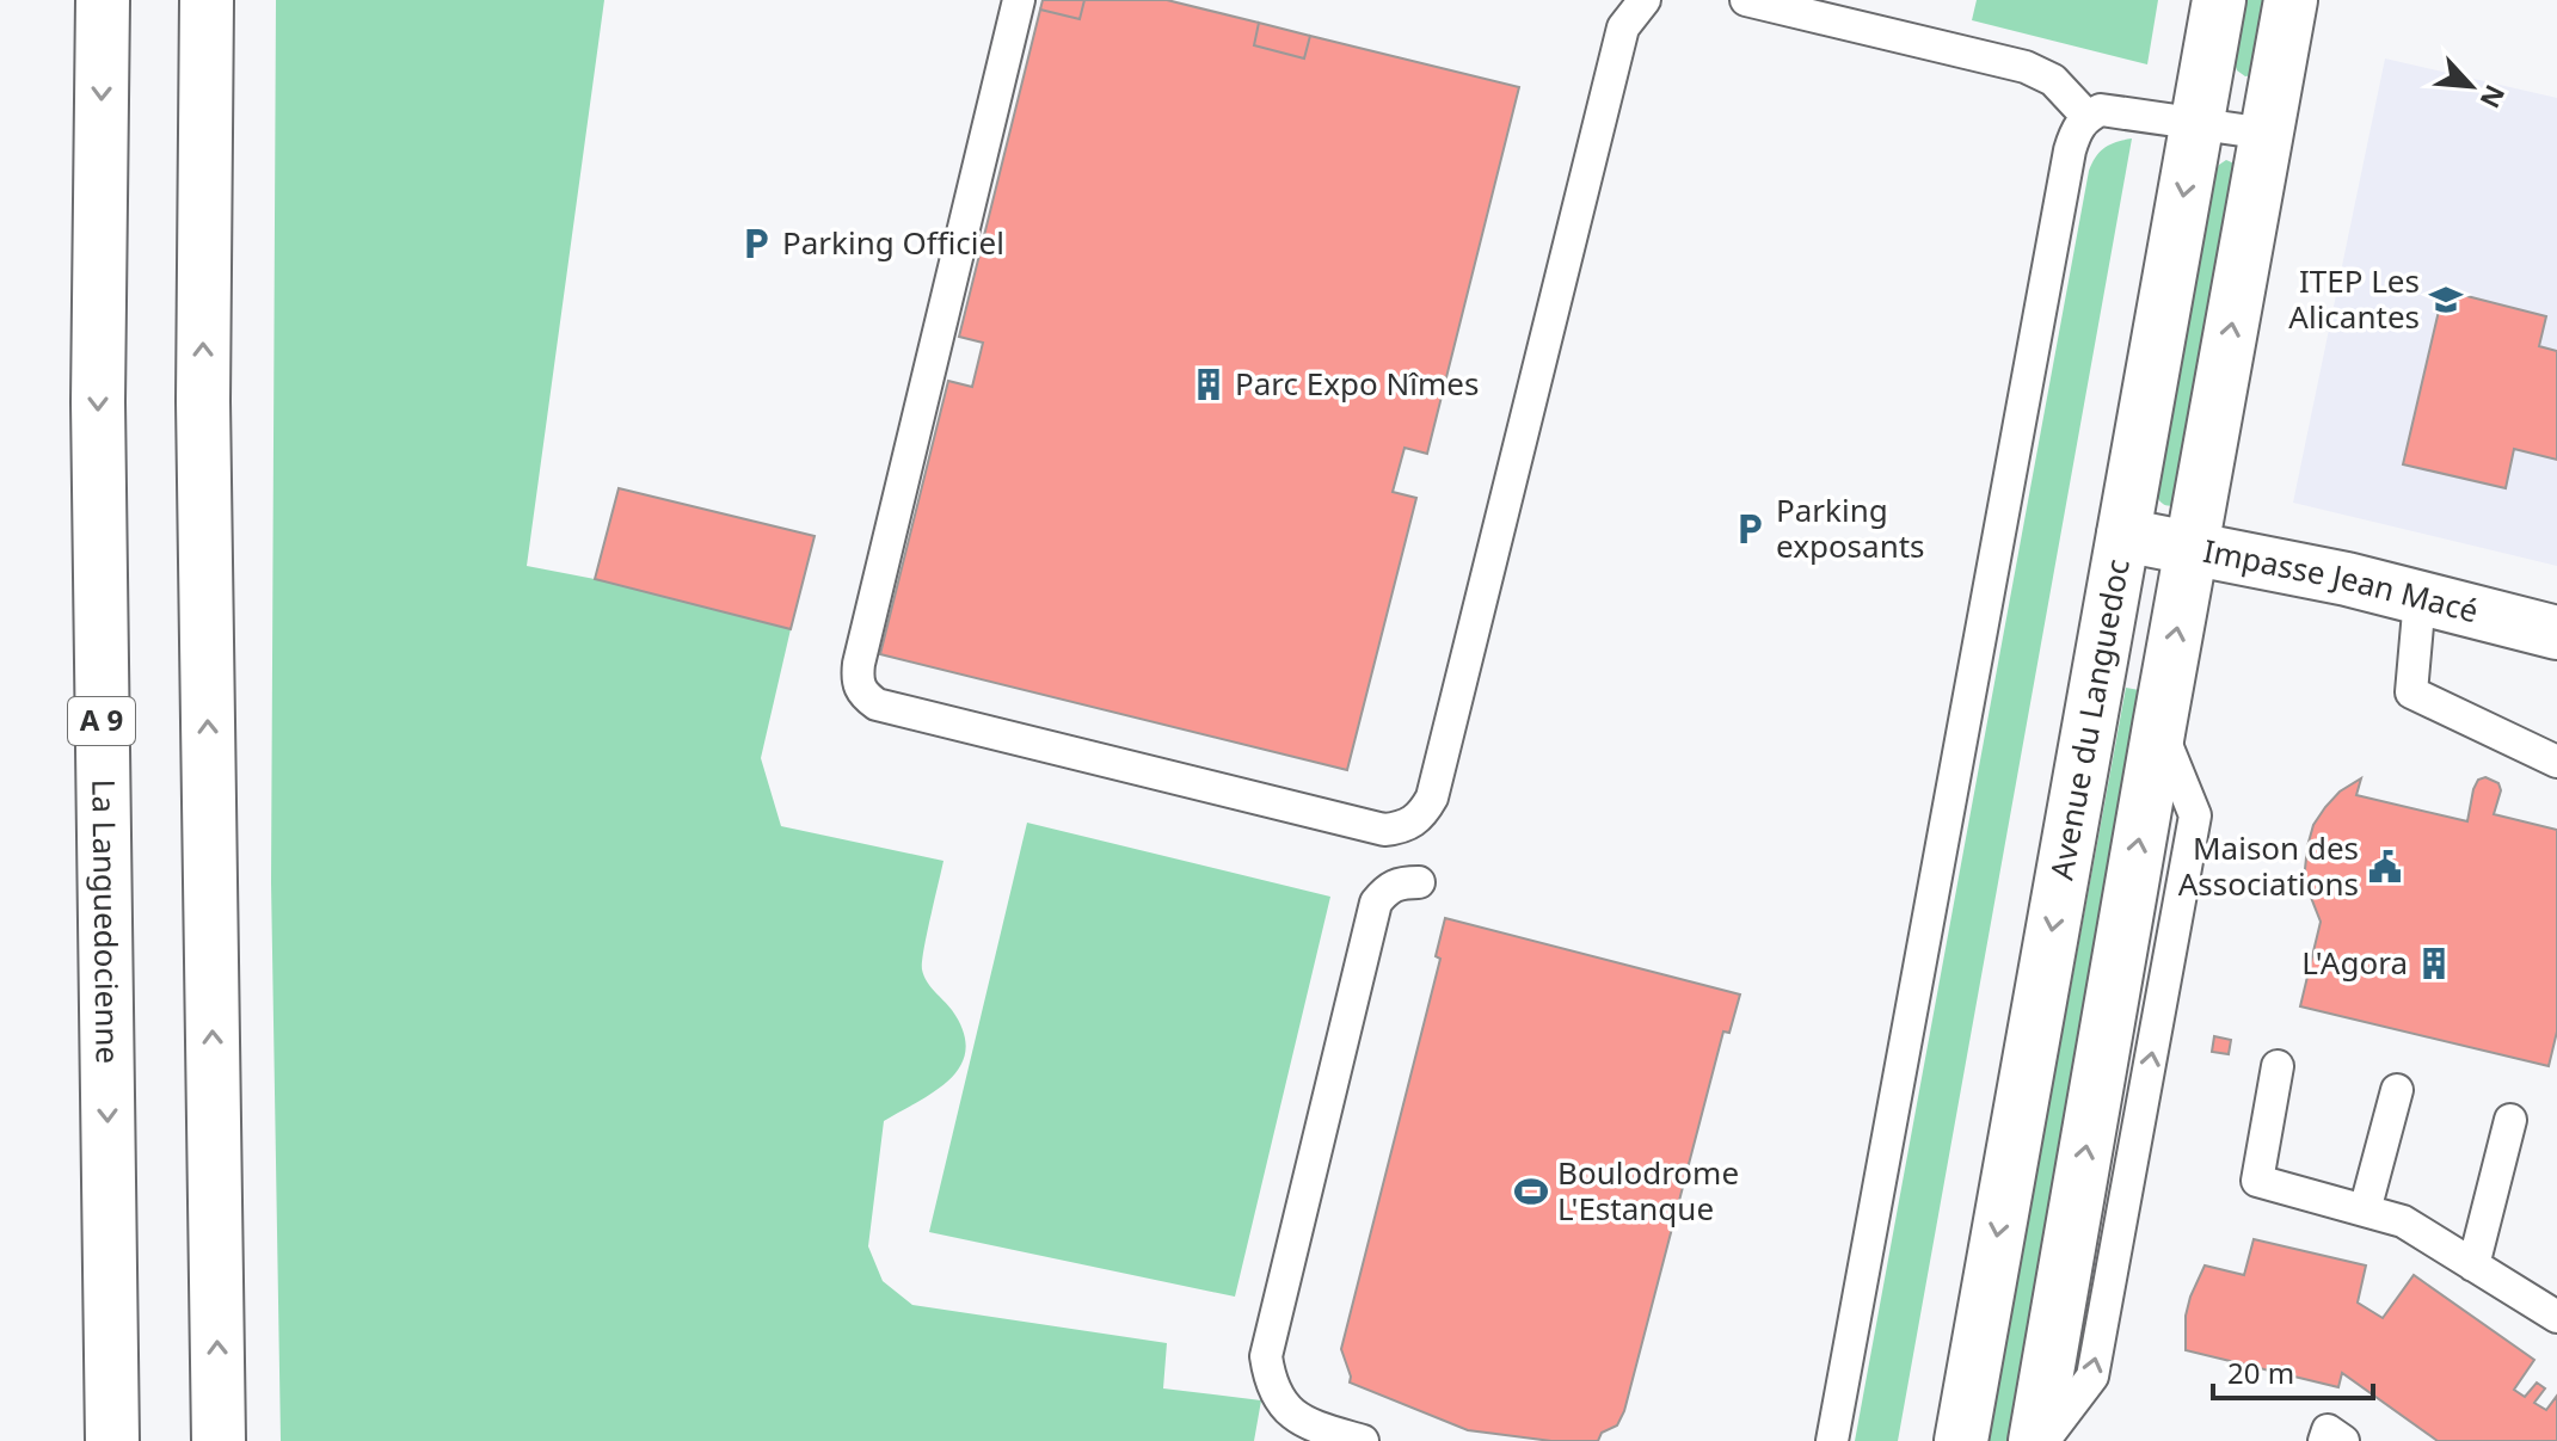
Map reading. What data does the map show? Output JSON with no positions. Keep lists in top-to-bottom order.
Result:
{
  "streets": {
    "main road": [
      "Impasse Jean Macé",
      "A 9",
      "Avenue du Languedoc",
      "La Languedocienne"
    ]
  },
  "crossings": [
    ["Impasse Jean Macé", "Avenue du Languedoc"]
  ],
  "places": {
    "parking": ["Parking Officiel", "Parking exposants"],
    "school or university": ["ITEP Les Alicantes"],
    "building": ["Parc Expo Nîmes", "L'Agora"],
    "public building": ["Maison des Associations"],
    "sports": ["Boulodrome L'Estanque"]
  },
  "scale_bar": "20 m",
  "north": "bottom right"
}
